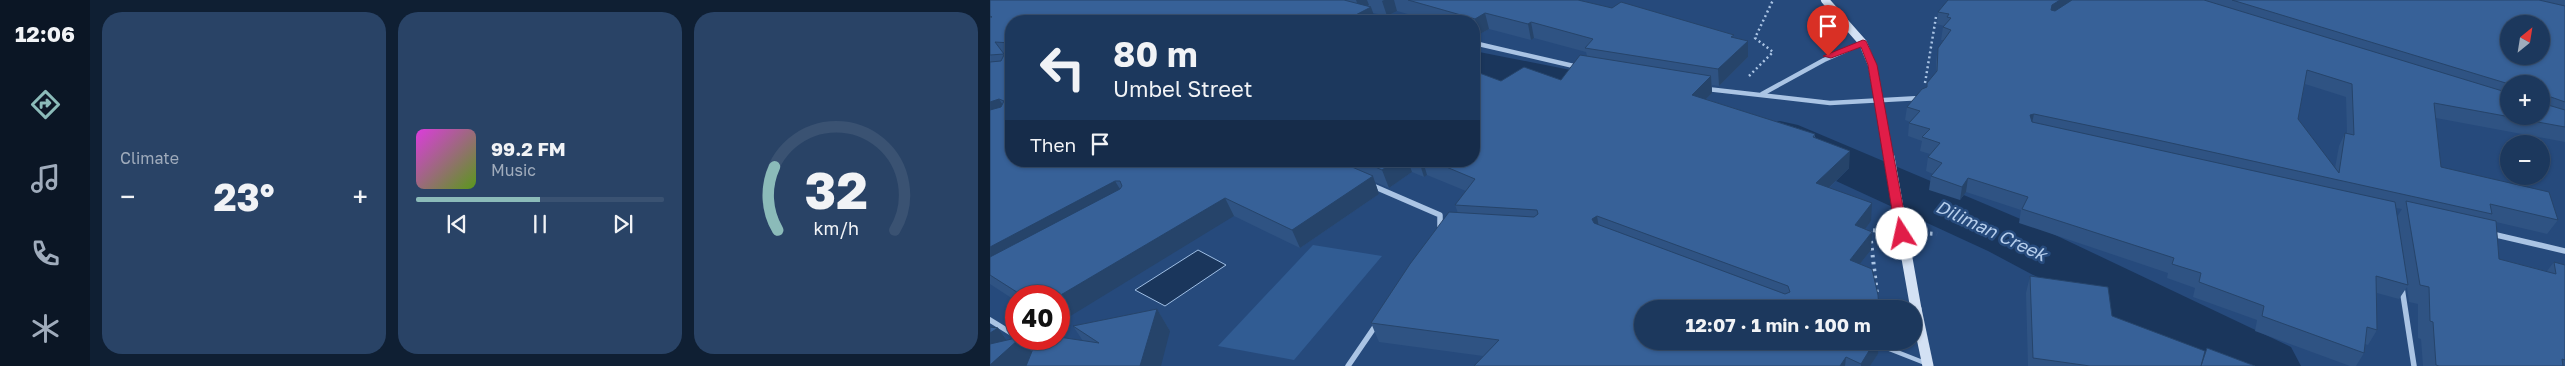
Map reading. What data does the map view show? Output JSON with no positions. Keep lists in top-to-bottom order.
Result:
{
  "water": ["Diliman Creek"],
  "north": "top right",
  "page": {
    "tabs": "12:06",
    "tile": "Climate",
    "map_buttons": ["+", "−"],
    "turn": ["80 m", "Umbel Street"],
    "then": "Then",
    "song": ["99.2 FM", "Music"],
    "heat": ["−", "23°", "+"],
    "limit": "40",
    "trip": "12:07 · 1 min · 100 m",
    "gauge": ["32", "km/h"]
  }
}
